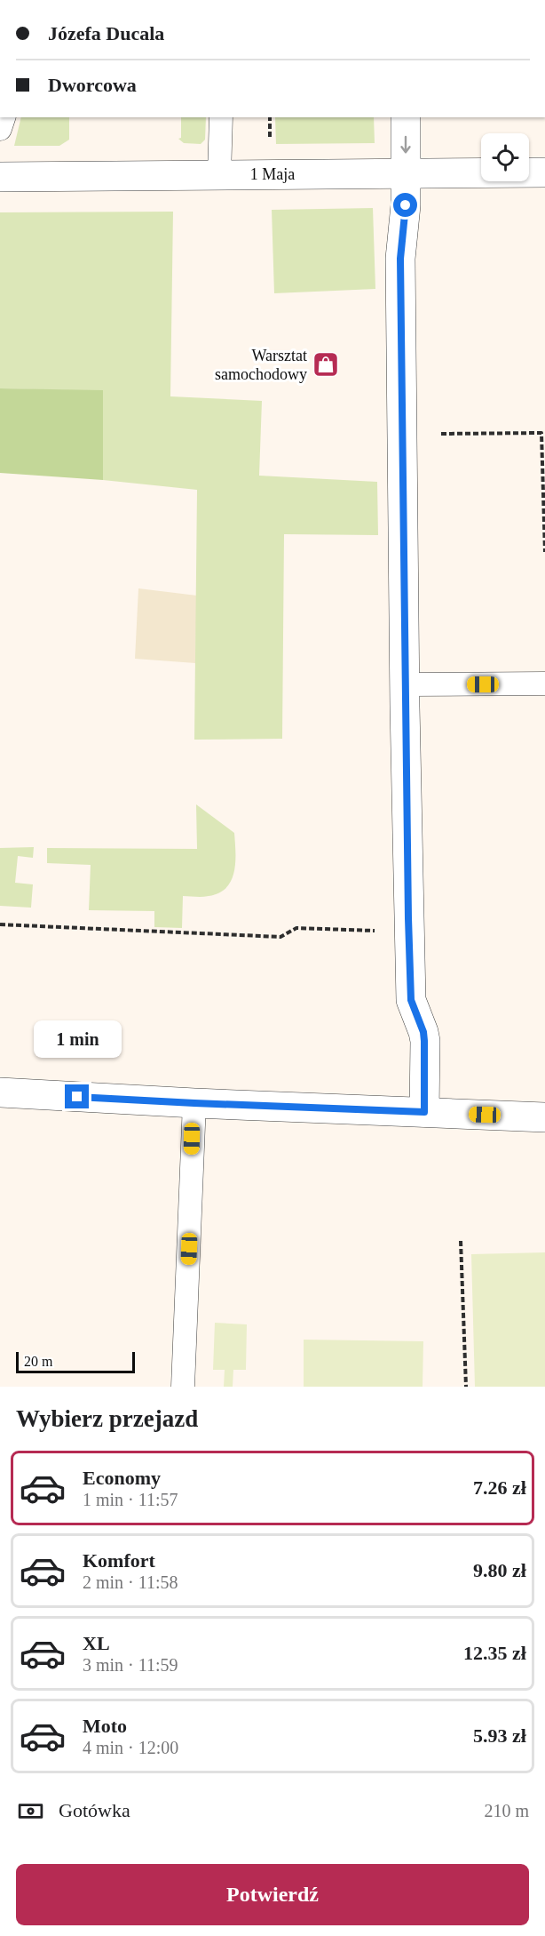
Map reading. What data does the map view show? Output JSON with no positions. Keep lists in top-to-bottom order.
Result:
{
  "streets": {
    "street": ["1 Maja"]
  },
  "places": {
    "shop": ["Warsztat samochodowy"]
  },
  "scale_bar": "20 m",
  "page": {
    "banner": ["Józefa Ducala", "Dworcowa"],
    "bubble": "1 min",
    "scale": "20 m",
    "heading": "Wybierz przejazd",
    "list": [
      {
        "name": "Economy",
        "note": "1 min · 11:57",
        "value": "7.26 zł"
      },
      {
        "name": "Komfort",
        "note": "2 min · 11:58",
        "value": "9.80 zł"
      },
      {
        "name": "XL",
        "note": "3 min · 11:59",
        "value": "12.35 zł"
      },
      {
        "name": "Moto",
        "note": "4 min · 12:00",
        "value": "5.93 zł"
      }
    ],
    "pay": ["Gotówka", "210 m"],
    "buttons": "Potwierdź"
  }
}
